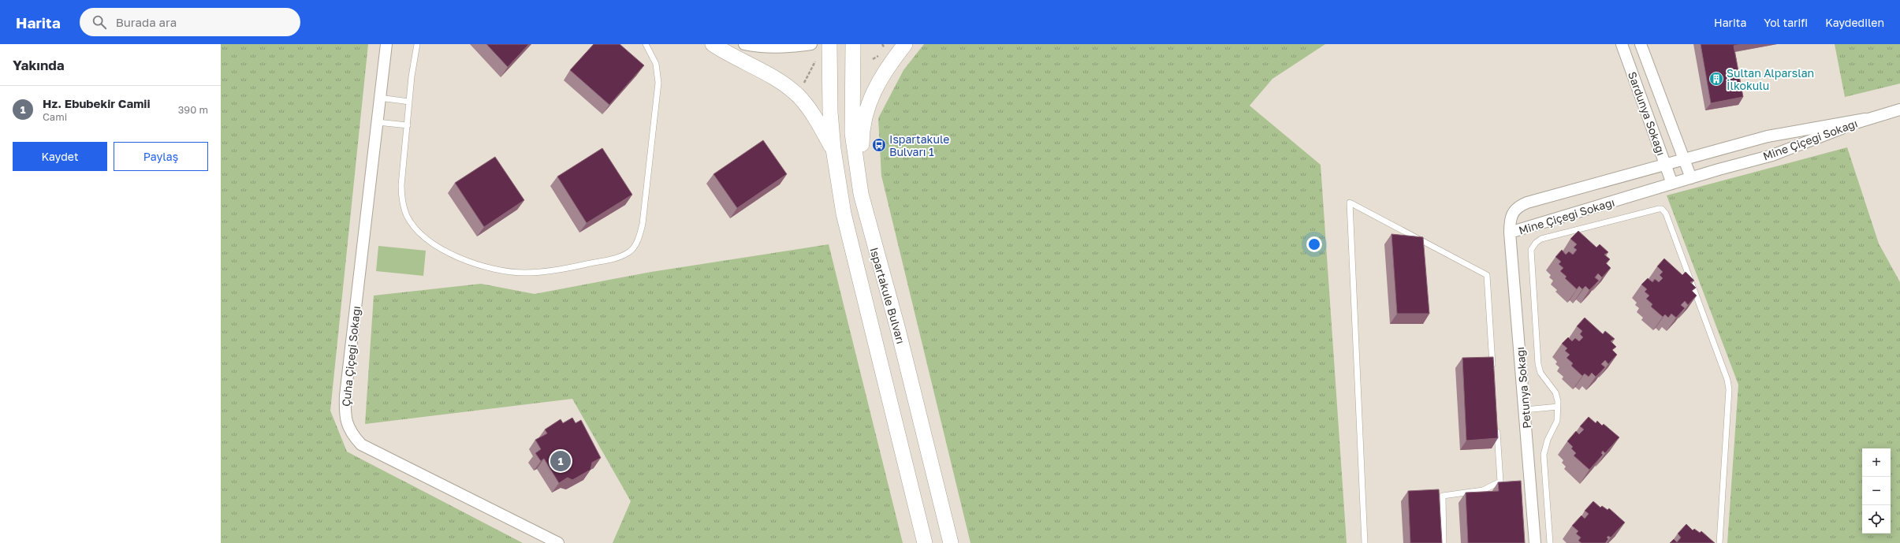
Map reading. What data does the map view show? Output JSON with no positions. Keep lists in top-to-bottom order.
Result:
{
  "streets": {
    "main road": ["Ispartakule Bulvarı"],
    "street": [
      "Sardunya Sokağı",
      "Mine Çiçeği Sokağı",
      "Çuha Çiçeği Sokağı",
      "Petunya Sokağı"
    ]
  },
  "crossings": [
    ["Sardunya Sokağı", "Mine Çiçeği Sokağı"],
    ["Mine Çiçeği Sokağı", "Petunya Sokağı"]
  ],
  "places": {
    "building": ["Sultan Alparslan İlkokulu"],
    "bus stop": ["Ispartakule Bulvarı 1"]
  },
  "page": {
    "header": "Harita",
    "search": "Burada ara",
    "nav": ["Harita", "Yol tarifi", "Kaydedilen"],
    "heading": "Yakında",
    "list": [
      {
        "mark": "1",
        "name": "Hz. Ebubekir Camii",
        "note": "Cami",
        "value": "390 m"
      }
    ],
    "buttons": ["Kaydet", "Paylaş"],
    "map_buttons": ["+", "−"],
    "pins": "1"
  }
}
